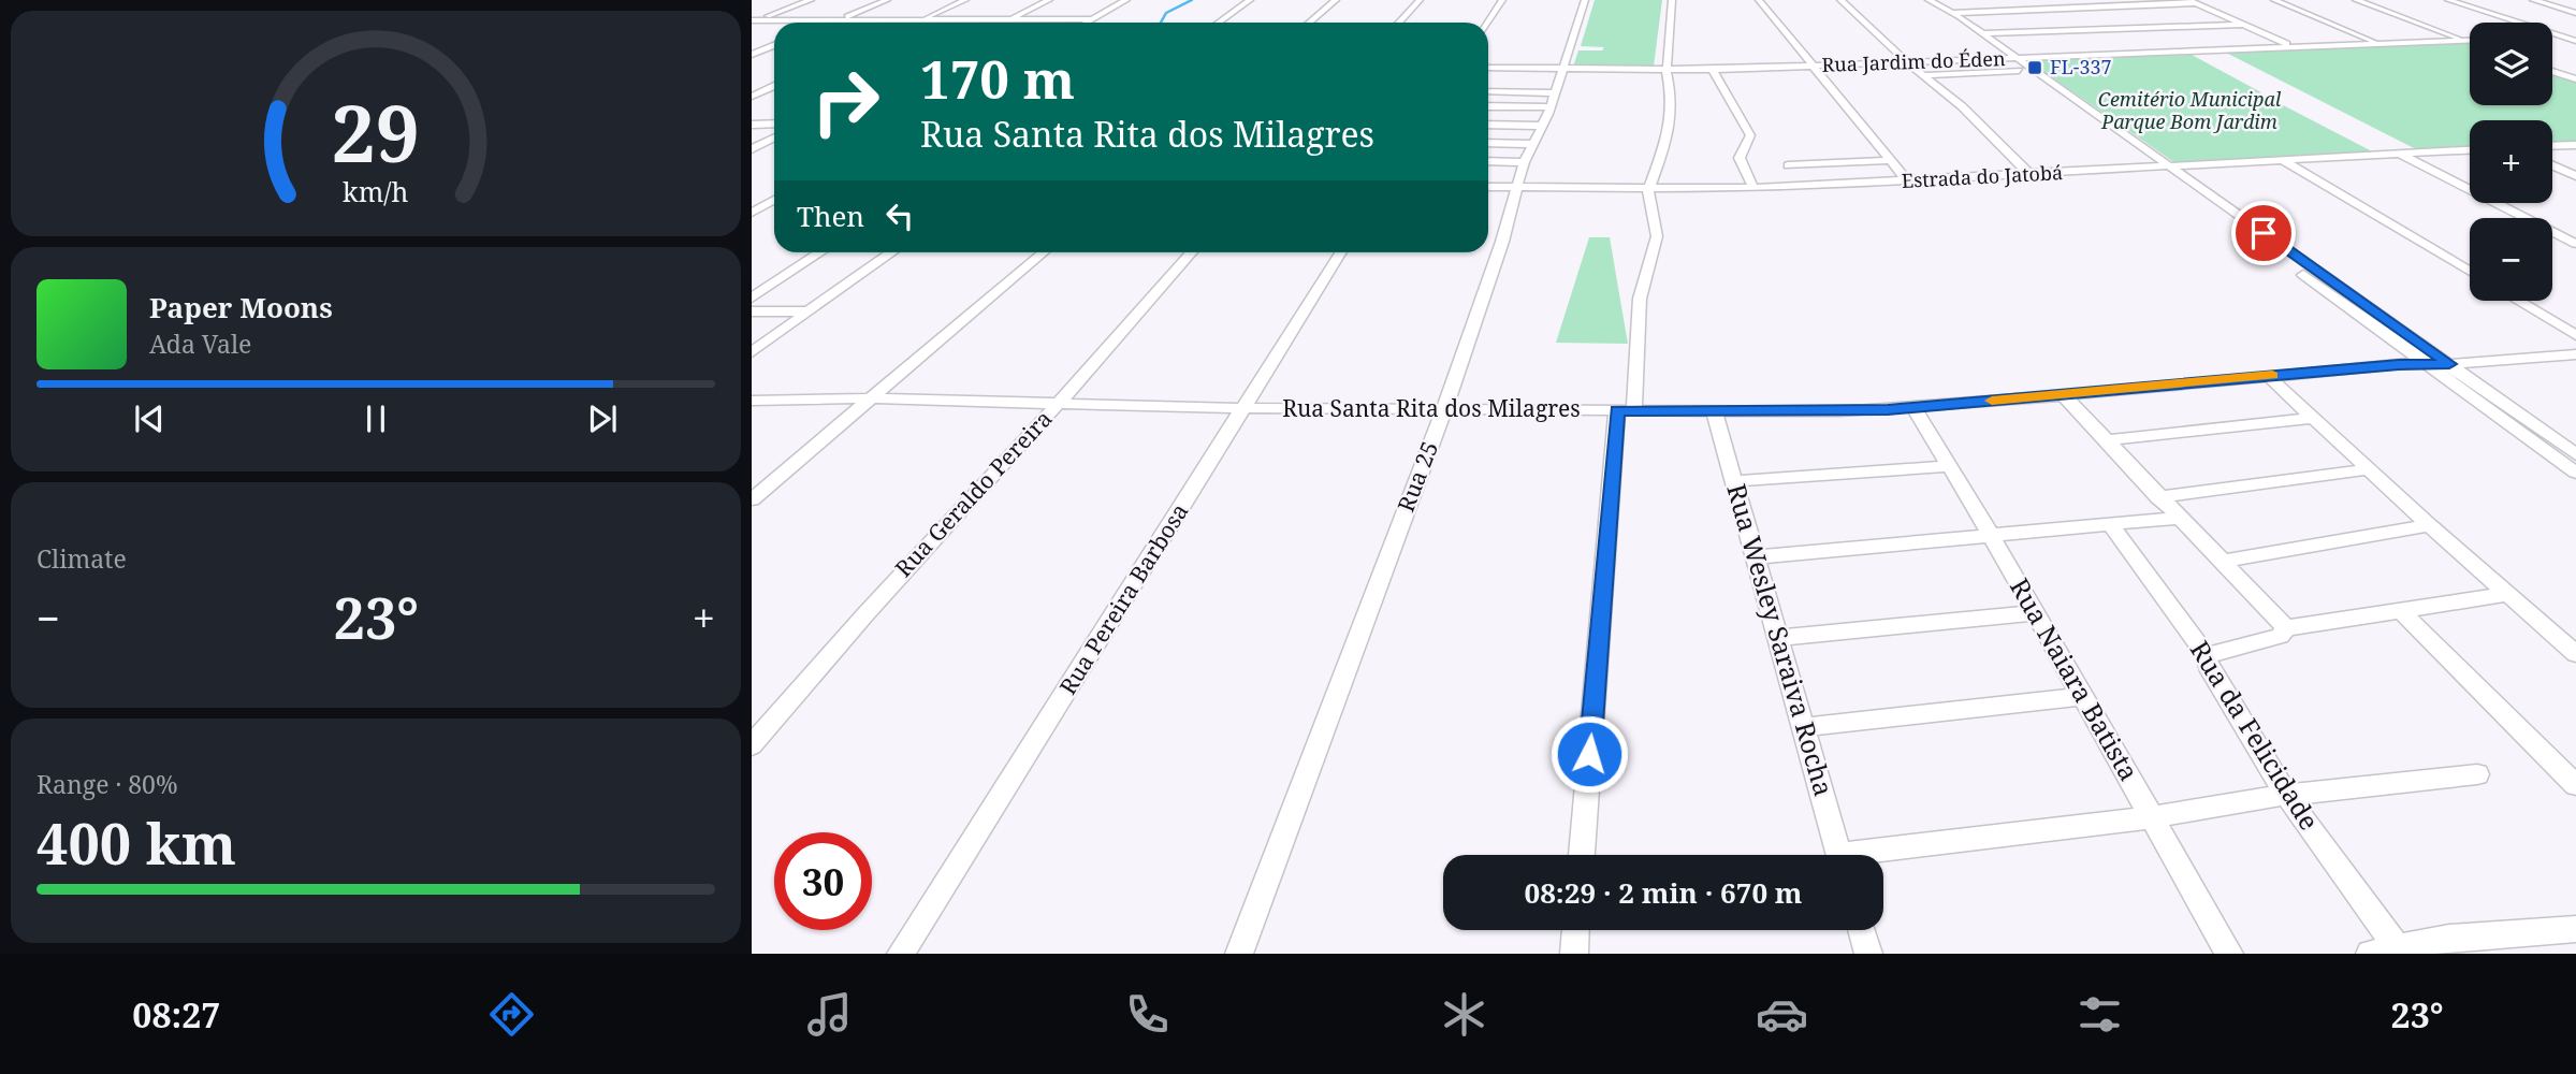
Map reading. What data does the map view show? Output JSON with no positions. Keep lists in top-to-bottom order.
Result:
{
  "streets": {
    "street": [
      "Rua Jardim do Éden",
      "Estrada do Jatobá",
      "Rua Santa Rita dos Milagres",
      "Rua 25",
      "Rua Geraldo Pereira",
      "Rua Pereira Barbosa",
      "Rua Wesley Saraiva Rocha",
      "Rua Naiara Batista",
      "Rua da Felicidade"
    ]
  },
  "crossings": [
    ["Rua Jardim do Éden", "Rua 25"],
    ["Estrada do Jatobá", "Rua 25"],
    ["Rua Santa Rita dos Milagres", "Rua 25"],
    ["Rua Santa Rita dos Milagres", "Rua Geraldo Pereira"],
    ["Rua Santa Rita dos Milagres", "Rua Pereira Barbosa"],
    ["Rua Santa Rita dos Milagres", "Rua Wesley Saraiva Rocha"],
    ["Rua Santa Rita dos Milagres", "Rua Naiara Batista"]
  ],
  "parks": ["Cemitério Municipal Parque Bom Jardim"],
  "places": {
    "transit": ["FL-337"]
  },
  "page": {
    "map_buttons": ["+", "−"],
    "turn": ["170 m", "Rua Santa Rita dos Milagres"],
    "then": "Then",
    "song": ["Paper Moons", "Ada Vale"],
    "tile": [
      "Climate",
      ["Range · 80%", "400 km"]
    ],
    "heat": ["−", "23°", "+"],
    "limit": "30",
    "trip": "08:29 · 2 min · 670 m",
    "tabs": ["08:27", "23°"],
    "gauge": ["29", "km/h"]
  }
}
